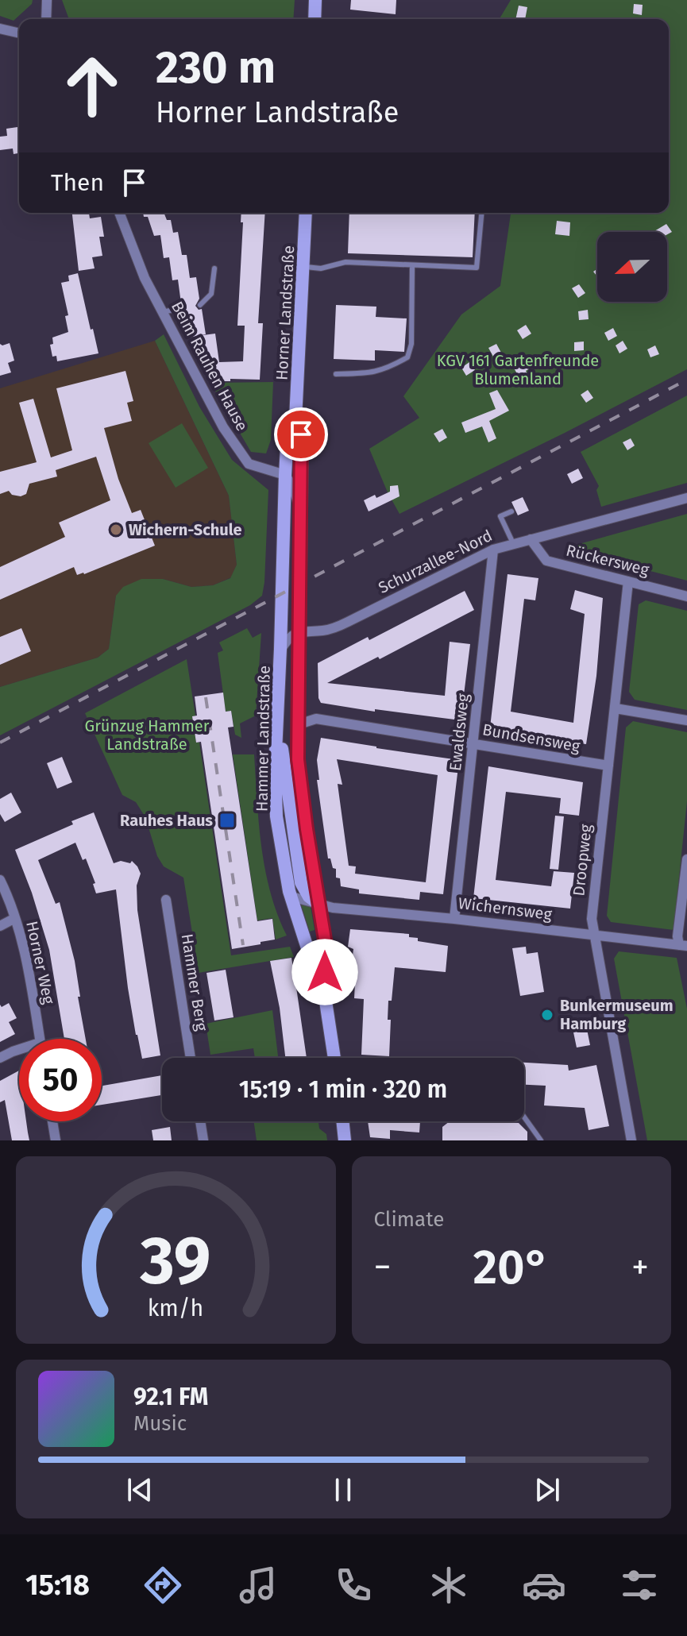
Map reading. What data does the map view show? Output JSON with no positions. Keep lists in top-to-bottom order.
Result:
{
  "streets": {
    "main road": ["Horner Landstraße", "Hammer Landstraße"],
    "street": [
      "Beim Rauhen Hause",
      "Rückersweg",
      "Schurzallee-Nord",
      "Ewaldsweg",
      "Bundsensweg",
      "Droopweg",
      "Wichernsweg",
      "Horner Weg",
      "Hammer Berg"
    ]
  },
  "crossings": [
    ["Horner Landstraße", "Beim Rauhen Hause"],
    ["Horner Landstraße", "Hammer Landstraße"],
    ["Rückersweg", "Schurzallee-Nord"],
    ["Rückersweg", "Droopweg"],
    ["Schurzallee-Nord", "Ewaldsweg"],
    ["Schurzallee-Nord", "Hammer Landstraße"],
    ["Ewaldsweg", "Bundsensweg"],
    ["Ewaldsweg", "Wichernsweg"],
    ["Bundsensweg", "Hammer Landstraße"],
    ["Bundsensweg", "Droopweg"],
    ["Hammer Landstraße", "Wichernsweg"],
    ["Droopweg", "Wichernsweg"]
  ],
  "parks": ["KGV 161 Gartenfreunde Blumenland", "Grünzug Hammer Landstraße"],
  "places": {
    "other": ["Wichern-Schule", "Bunkermuseum Hamburg"],
    "transit": ["Rauhes Haus"]
  },
  "north": "left",
  "page": {
    "turn": ["230 m", "Horner Landstraße"],
    "then": "Then",
    "limit": "50",
    "trip": "15:19 · 1 min · 320 m",
    "tile": "Climate",
    "heat": ["−", "20°", "+"],
    "song": ["92.1 FM", "Music"],
    "tabs": "15:18",
    "gauge": ["39", "km/h"]
  }
}
